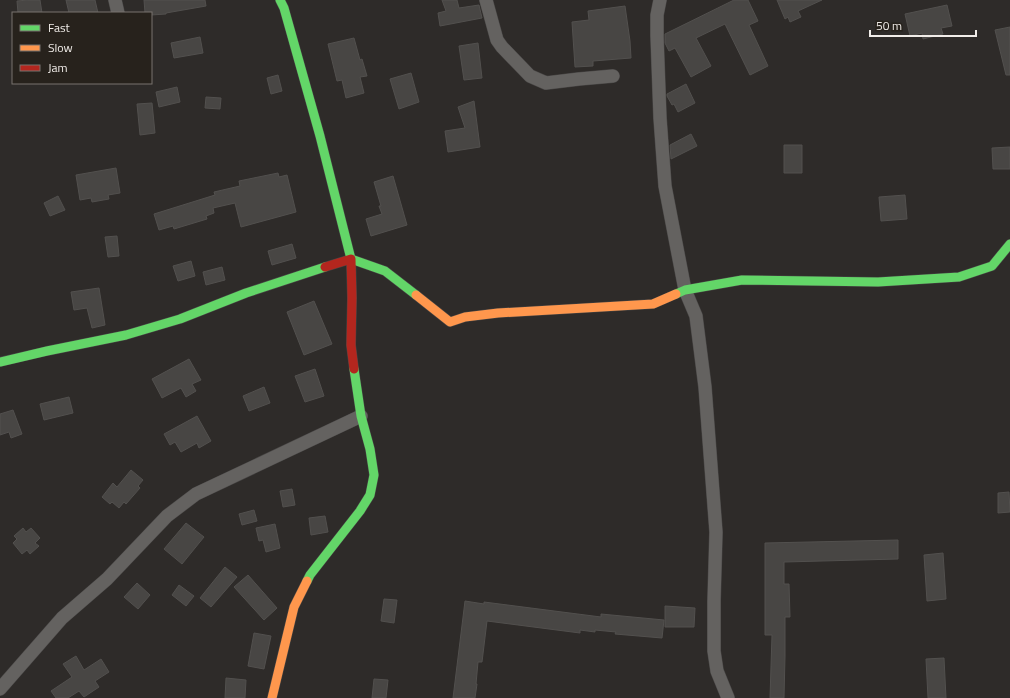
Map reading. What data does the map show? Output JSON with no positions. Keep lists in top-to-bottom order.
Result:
{
  "legend": ["Fast", "Slow", "Jam"],
  "scale_bar": "50 m"
}
